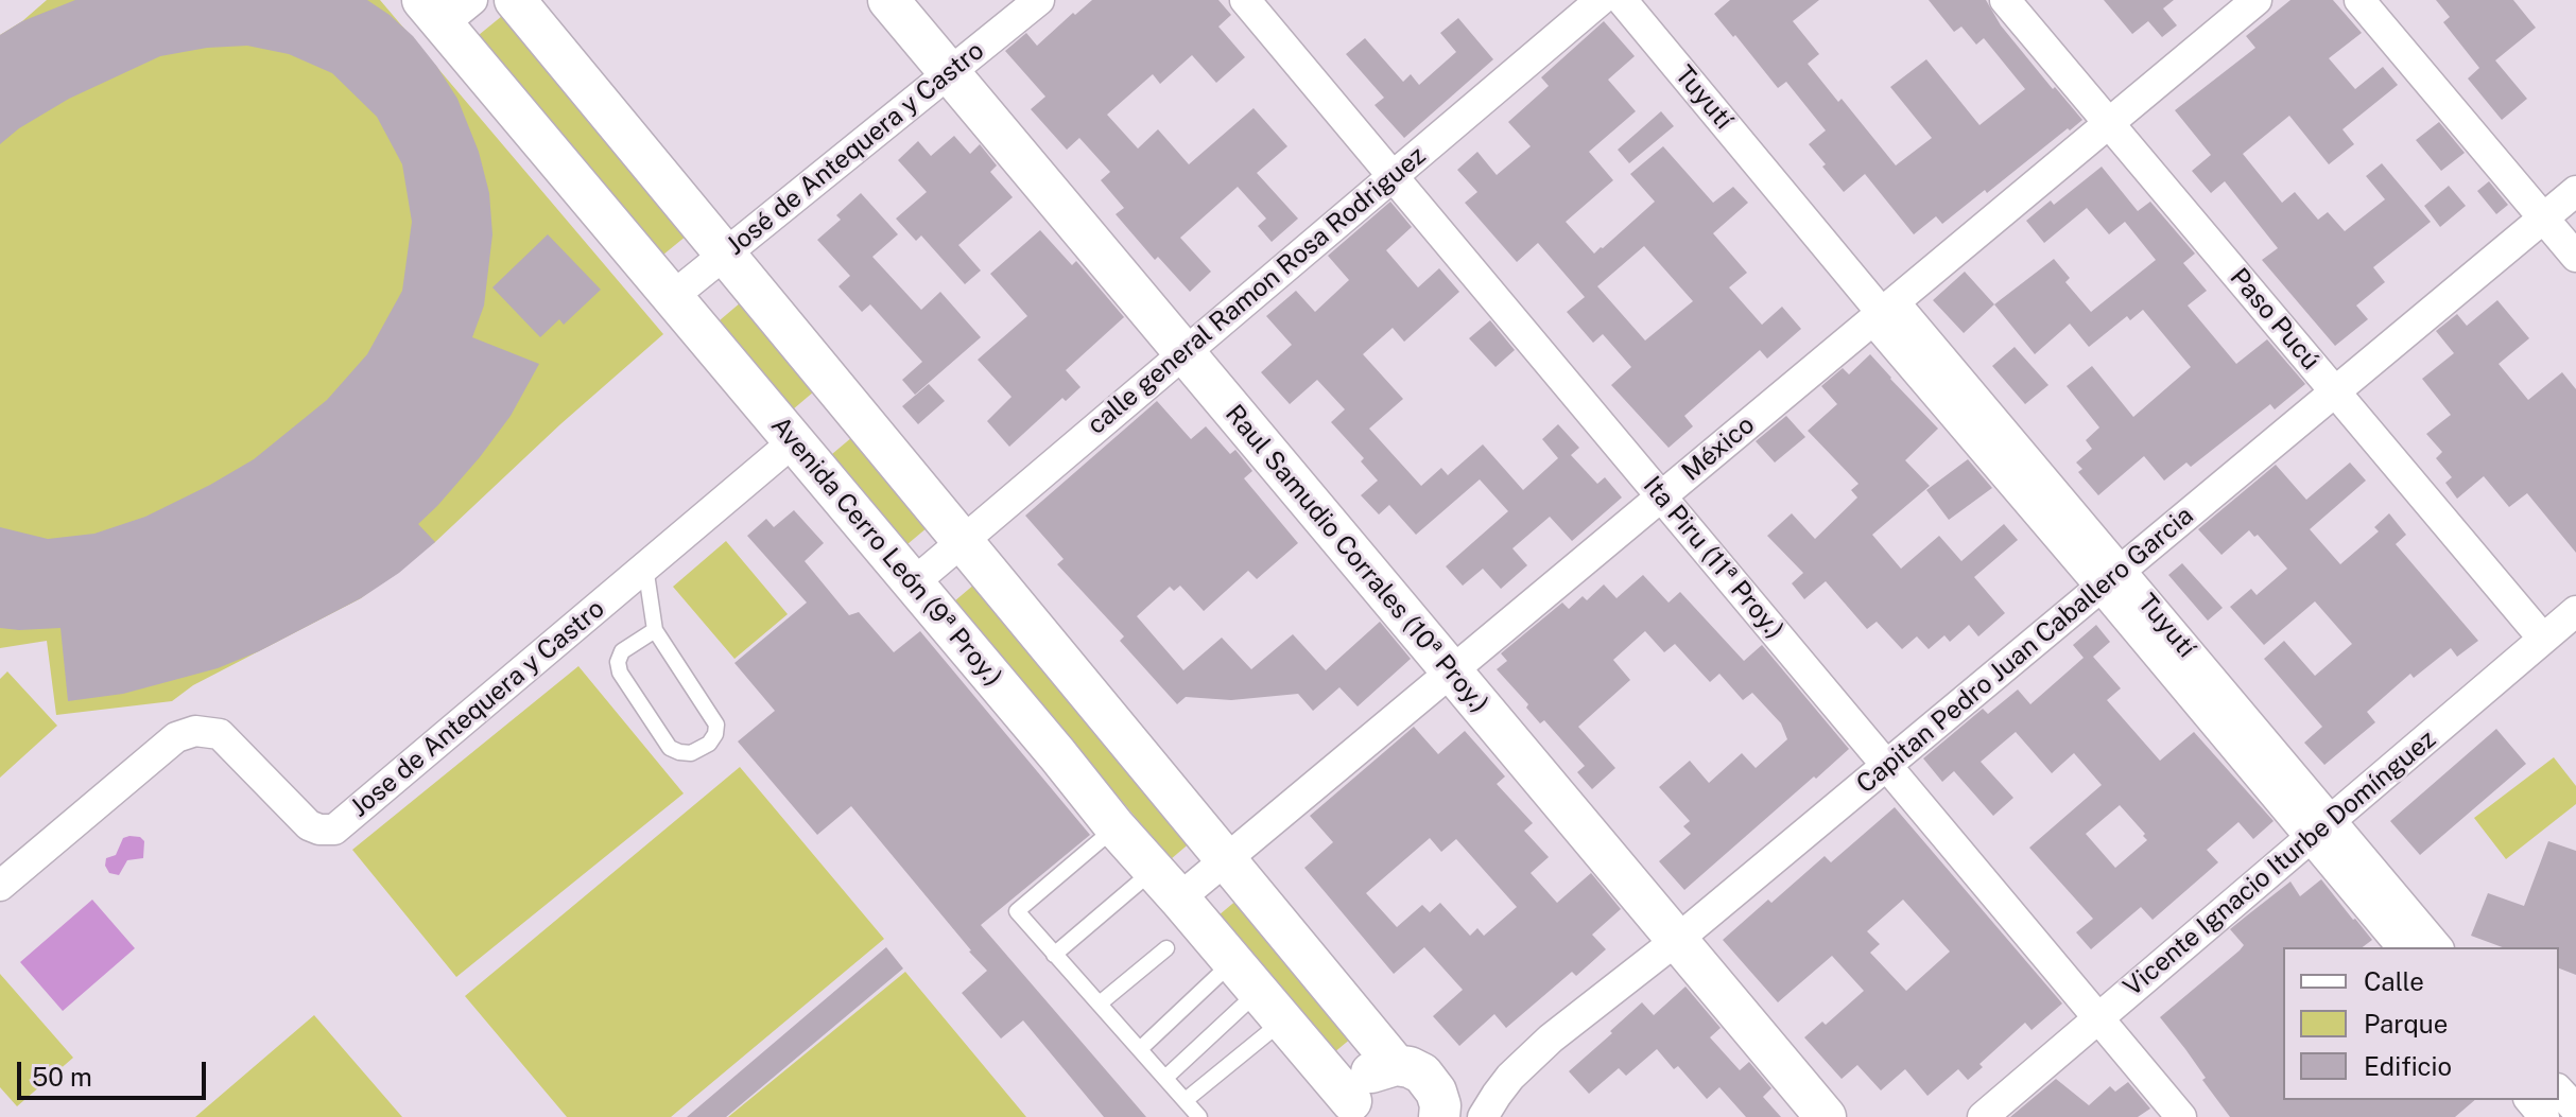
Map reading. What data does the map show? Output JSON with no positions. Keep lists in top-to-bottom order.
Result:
{
  "streets": {
    "street": [
      "Tuyutí",
      "José de Antequera y Castro",
      "calle general Ramon Rosa Rodriguez",
      "Paso Pucú",
      "México",
      "Avenida Cerro León (9ª Proy.)",
      "Ita Piru (11ª Proy.)",
      "Raul Samudio Corrales (10ª Proy.)",
      "Capitan Pedro Juan Caballero Garcia",
      "Jose de Antequera y Castro",
      "Vicente Ignacio Iturbe Domínguez"
    ]
  },
  "crossings": [
    ["Tuyutí", "México"],
    ["Tuyutí", "Capitan Pedro Juan Caballero Garcia"],
    ["Tuyutí", "Vicente Ignacio Iturbe Domínguez"],
    ["José de Antequera y Castro", "Avenida Cerro León (9ª Proy.)"],
    ["José de Antequera y Castro", "Raul Samudio Corrales (10ª Proy.)"],
    ["calle general Ramon Rosa Rodriguez", "Avenida Cerro León (9ª Proy.)"],
    ["calle general Ramon Rosa Rodriguez", "Ita Piru (11ª Proy.)"],
    ["calle general Ramon Rosa Rodriguez", "Raul Samudio Corrales (10ª Proy.)"],
    ["Paso Pucú", "México"],
    ["Paso Pucú", "Capitan Pedro Juan Caballero Garcia"],
    ["Paso Pucú", "Vicente Ignacio Iturbe Domínguez"],
    ["México", "Avenida Cerro León (9ª Proy.)"],
    ["México", "Ita Piru (11ª Proy.)"],
    ["México", "Raul Samudio Corrales (10ª Proy.)"],
    ["Avenida Cerro León (9ª Proy.)", "Jose de Antequera y Castro"],
    ["Ita Piru (11ª Proy.)", "Capitan Pedro Juan Caballero Garcia"],
    ["Ita Piru (11ª Proy.)", "Vicente Ignacio Iturbe Domínguez"],
    ["Raul Samudio Corrales (10ª Proy.)", "Capitan Pedro Juan Caballero Garcia"]
  ],
  "legend": ["Calle", "Parque", "Edificio"],
  "scale_bar": "50 m"
}
